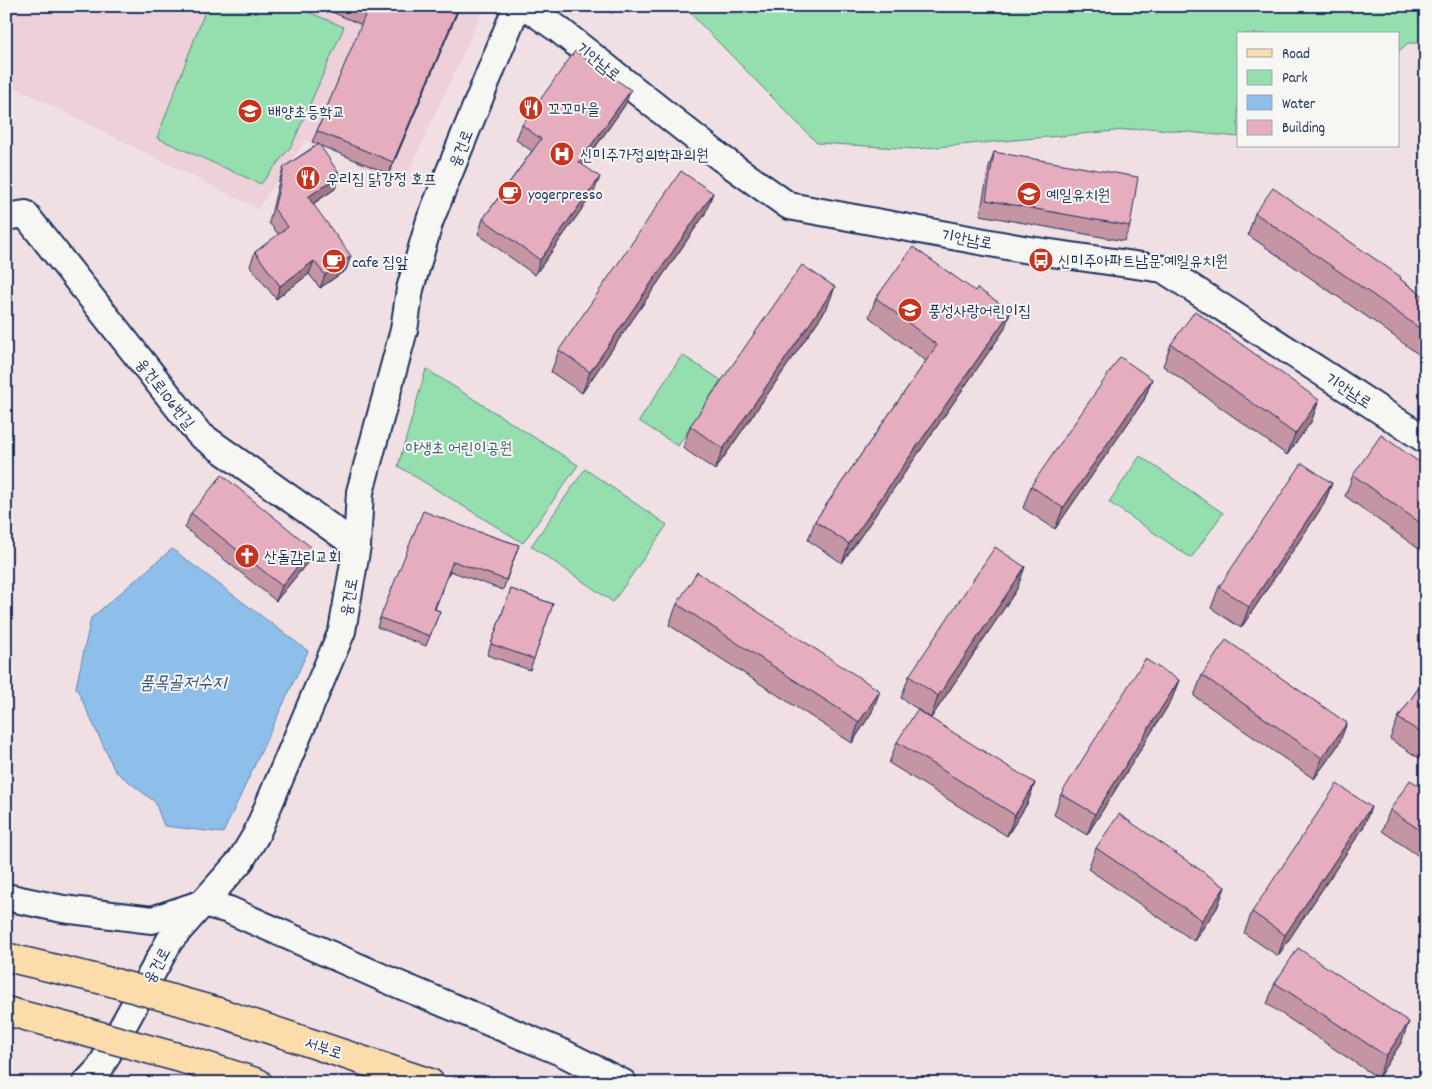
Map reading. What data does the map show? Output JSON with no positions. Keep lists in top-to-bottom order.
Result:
{
  "streets": {
    "main road": ["서부로"],
    "street": ["기안남로", "융건로", "융건로106번길"]
  },
  "crossings": [
    ["융건로", "융건로106번길"]
  ],
  "water": ["품목골저수지"],
  "parks": ["야생초 어린이공원"],
  "places": {
    "restaurant": ["꼬꼬마을", "우리집 닭강정 호프"],
    "school or university": ["배양초등학교", "예일유치원", "풍성사랑어린이집"],
    "hospital": ["신미주가정의학과의원"],
    "cafe": ["yogerpresso", "cafe 집앞"],
    "bus stop": ["신미주아파트남문.예일유치원"],
    "church": ["산돌감리교회"]
  },
  "legend": [
    "Road",
    "Park",
    "Water",
    "Building"
  ]
}
